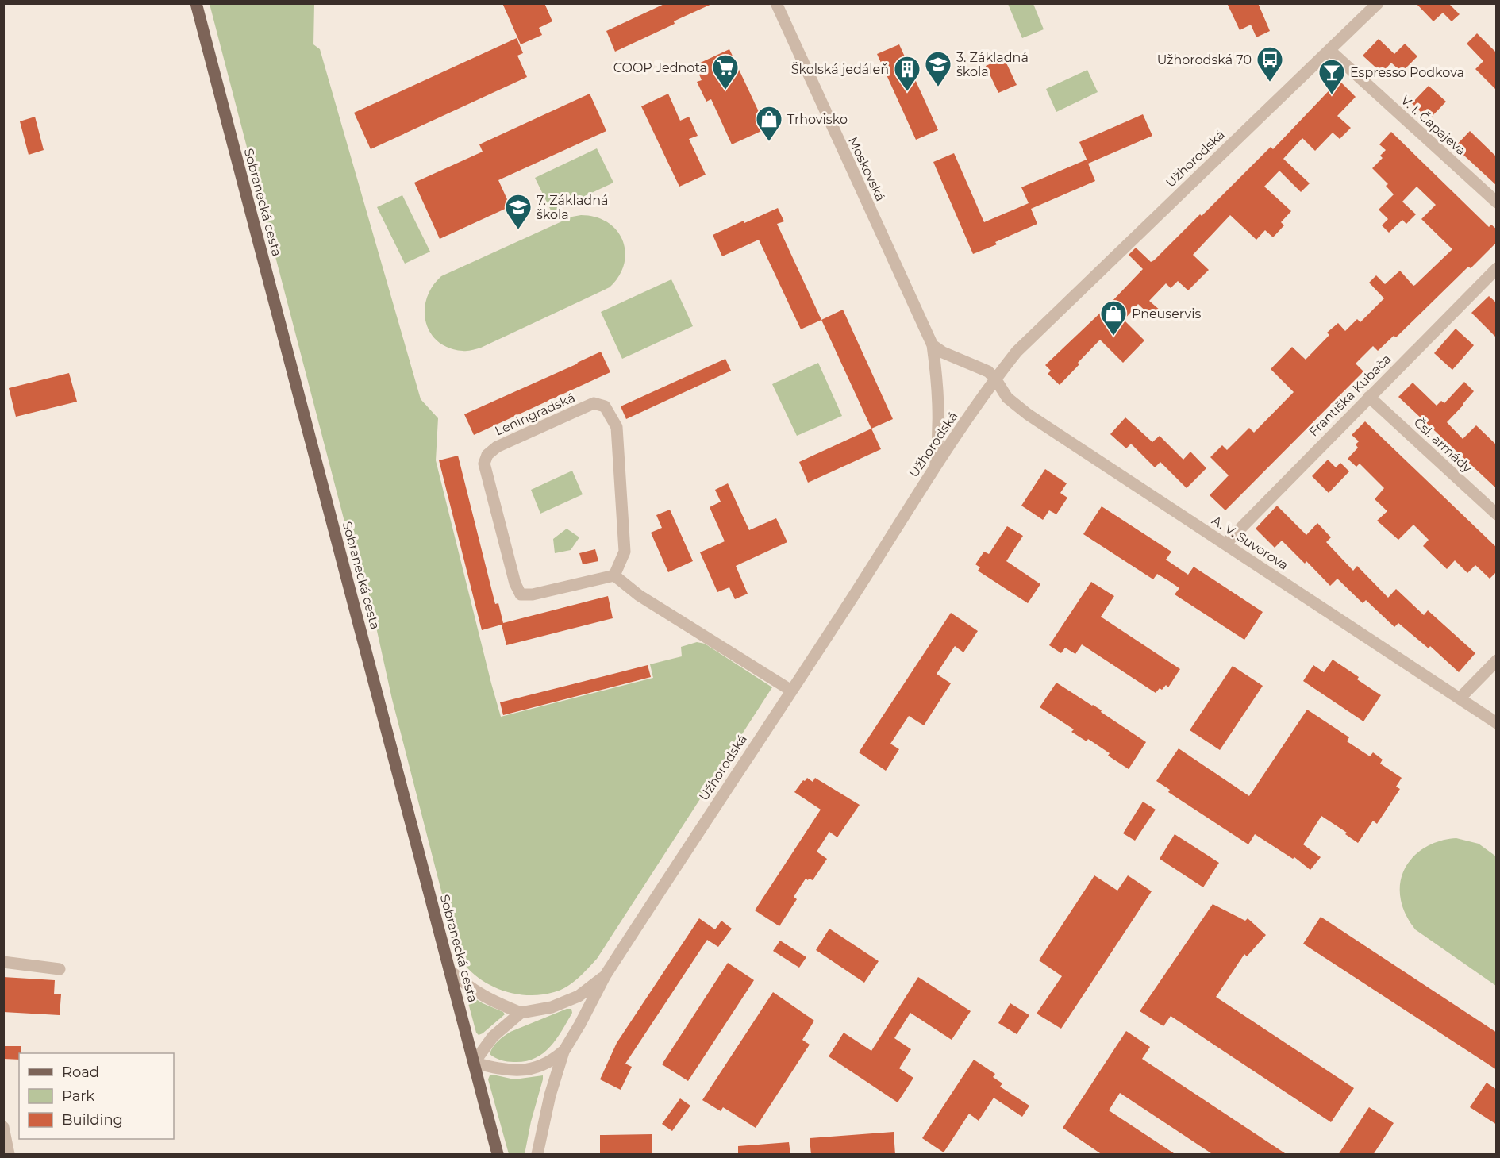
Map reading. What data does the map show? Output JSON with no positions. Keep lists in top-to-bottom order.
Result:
{
  "streets": {
    "main road": ["Sobranecká cesta"],
    "street": [
      "V. I. Čapajeva",
      "Užhorodská",
      "Moskovská",
      "Františka Kubača",
      "Leningradská",
      "Čsl. armády",
      "A. V. Suvorova"
    ]
  },
  "crossings": [
    ["V. I. Čapajeva", "Užhorodská"],
    ["Užhorodská", "Moskovská"],
    ["Užhorodská", "Sobranecká cesta"],
    ["Užhorodská", "A. V. Suvorova"],
    ["Františka Kubača", "Čsl. armády"],
    ["Františka Kubača", "A. V. Suvorova"]
  ],
  "places": {
    "bus stop": ["Užhorodská 70"],
    "school or university": ["3. Základná škola", "7. Základná škola"],
    "supermarket": ["COOP Jednota"],
    "building": ["Školská jedáleň"],
    "bar": ["Espresso Podkova"],
    "shop": ["Trhovisko", "Pneuservis"]
  },
  "legend": ["Road", "Park", "Building"]
}
